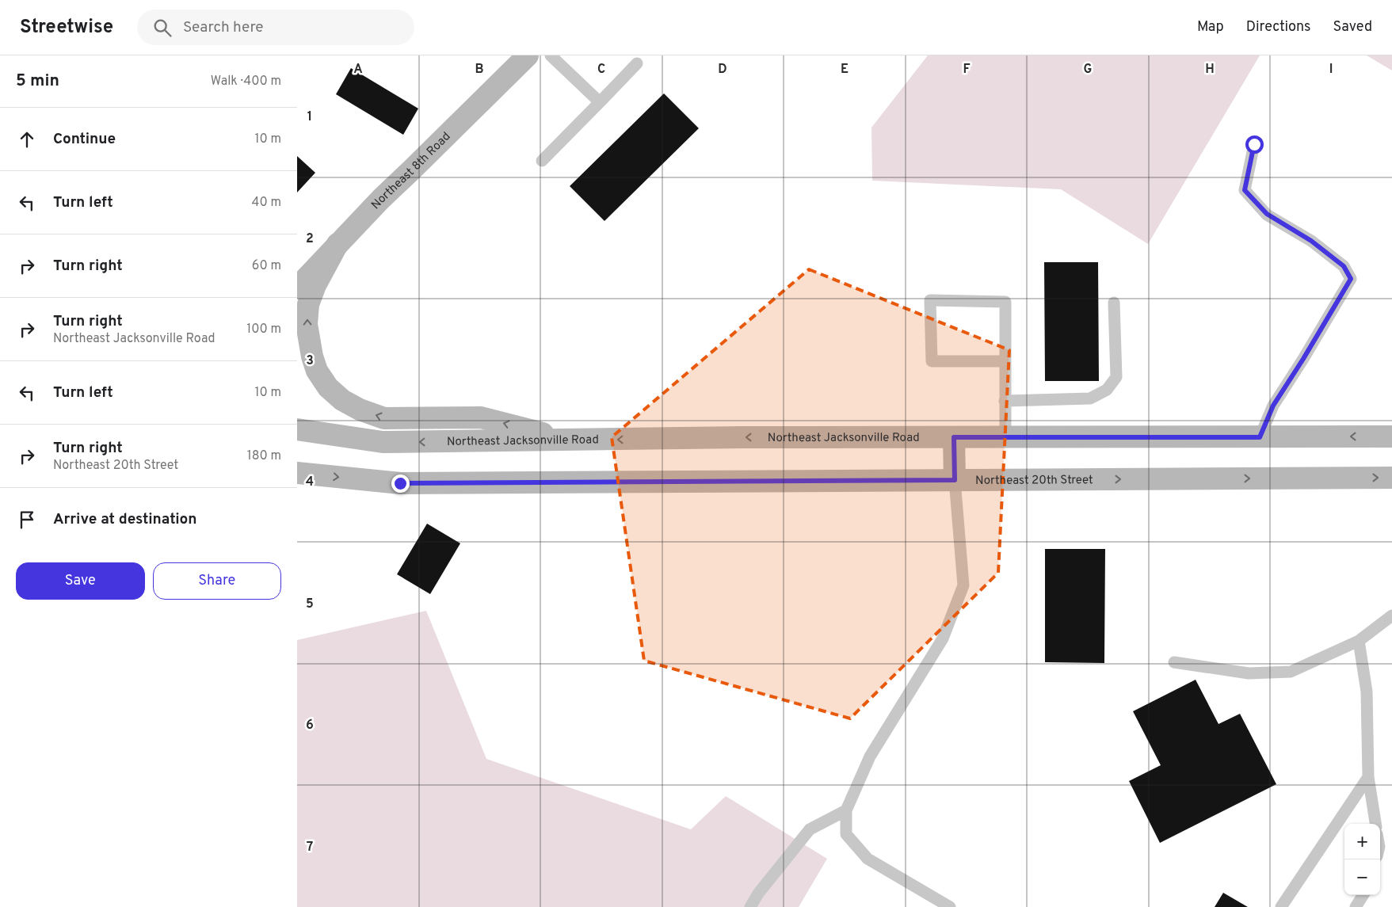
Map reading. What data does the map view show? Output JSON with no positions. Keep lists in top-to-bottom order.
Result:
{
  "streets": {
    "main road": ["Northeast 8th Road", "Northeast Jacksonville Road", "Northeast 20th Street"]
  },
  "one_way": ["Northeast Jacksonville Road", "Northeast 20th Street"],
  "page": {
    "header": "Streetwise",
    "search": "Search here",
    "nav": ["Map", "Directions", "Saved"],
    "heading": ["5 min", "Walk · 400 m"],
    "list": [
      ["Continue", "10 m"],
      ["Turn left", "40 m"],
      ["Turn right", "60 m"],
      ["Turn right", "Northeast Jacksonville Road", "100 m"],
      ["Turn left", "10 m"],
      ["Turn right", "Northeast 20th Street", "180 m"],
      "Arrive at destination"
    ],
    "buttons": ["Save", "Share"],
    "map_buttons": ["+", "−"]
  },
  "grid": {
    "columns": [
      "A",
      "B",
      "C",
      "D",
      "E",
      "F",
      "G",
      "H",
      "I"
    ],
    "rows": [
      "1",
      "2",
      "3",
      "4",
      "5",
      "6",
      "7"
    ]
  }
}
